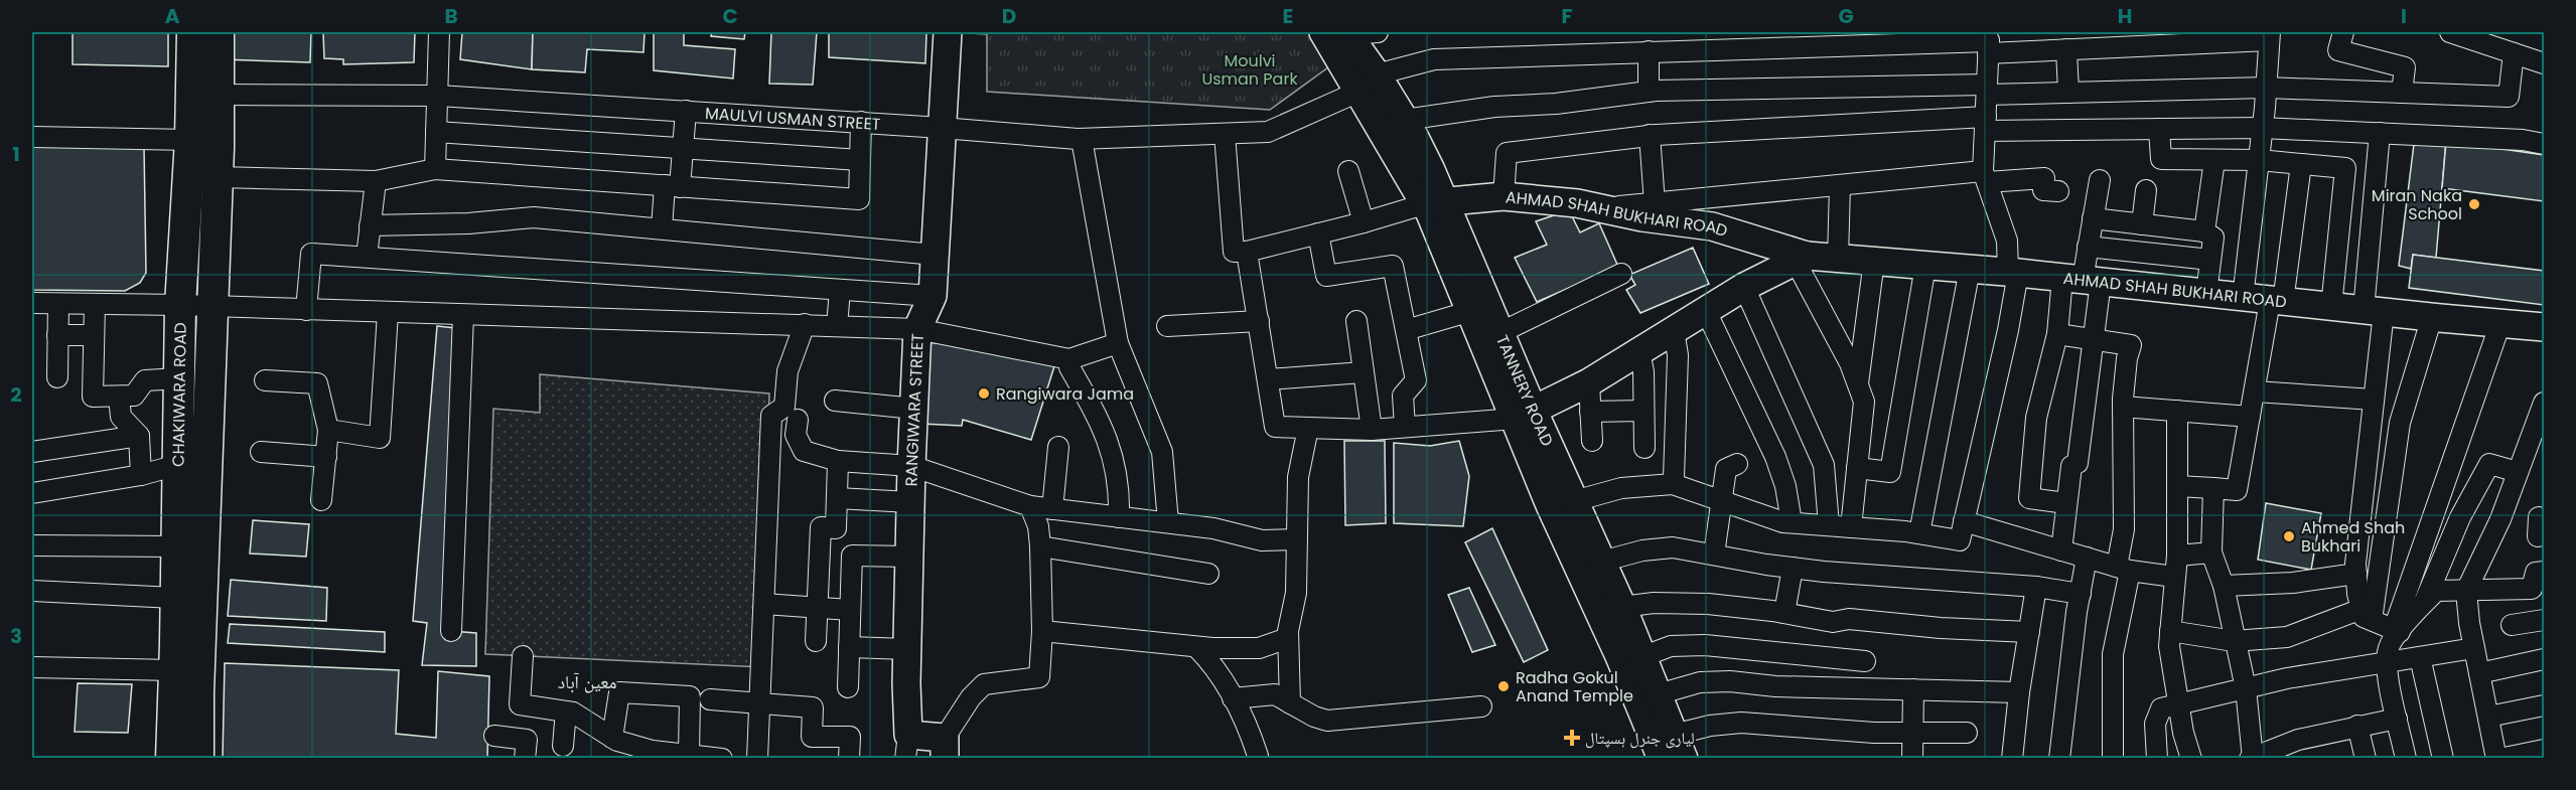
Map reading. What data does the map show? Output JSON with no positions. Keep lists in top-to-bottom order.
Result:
{
  "streets": {
    "main road": ["CHAKIWARA ROAD"],
    "street": [
      "MAULVI USMAN STREET",
      "AHMAD SHAH BUKHARI ROAD",
      "TANNERY ROAD",
      "RANGIWARA STREET"
    ]
  },
  "crossings": [
    ["MAULVI USMAN STREET", "TANNERY ROAD"],
    ["MAULVI USMAN STREET", "CHAKIWARA ROAD"],
    ["MAULVI USMAN STREET", "RANGIWARA STREET"],
    ["AHMAD SHAH BUKHARI ROAD", "TANNERY ROAD"]
  ],
  "districts": ["معین آباد"],
  "parks": ["Moulvi Usman Park"],
  "places": {
    "other": [
      "Miran Naka School",
      "Rangiwara Jama",
      "Ahmed Shah Bukhari",
      "Radha Gokul Anand Temple"
    ],
    "health": ["لیاری جنرل ہسپتال"]
  },
  "grid": {
    "columns": [
      "A",
      "B",
      "C",
      "D",
      "E",
      "F",
      "G",
      "H",
      "I"
    ],
    "rows": ["1", "2", "3"]
  }
}
